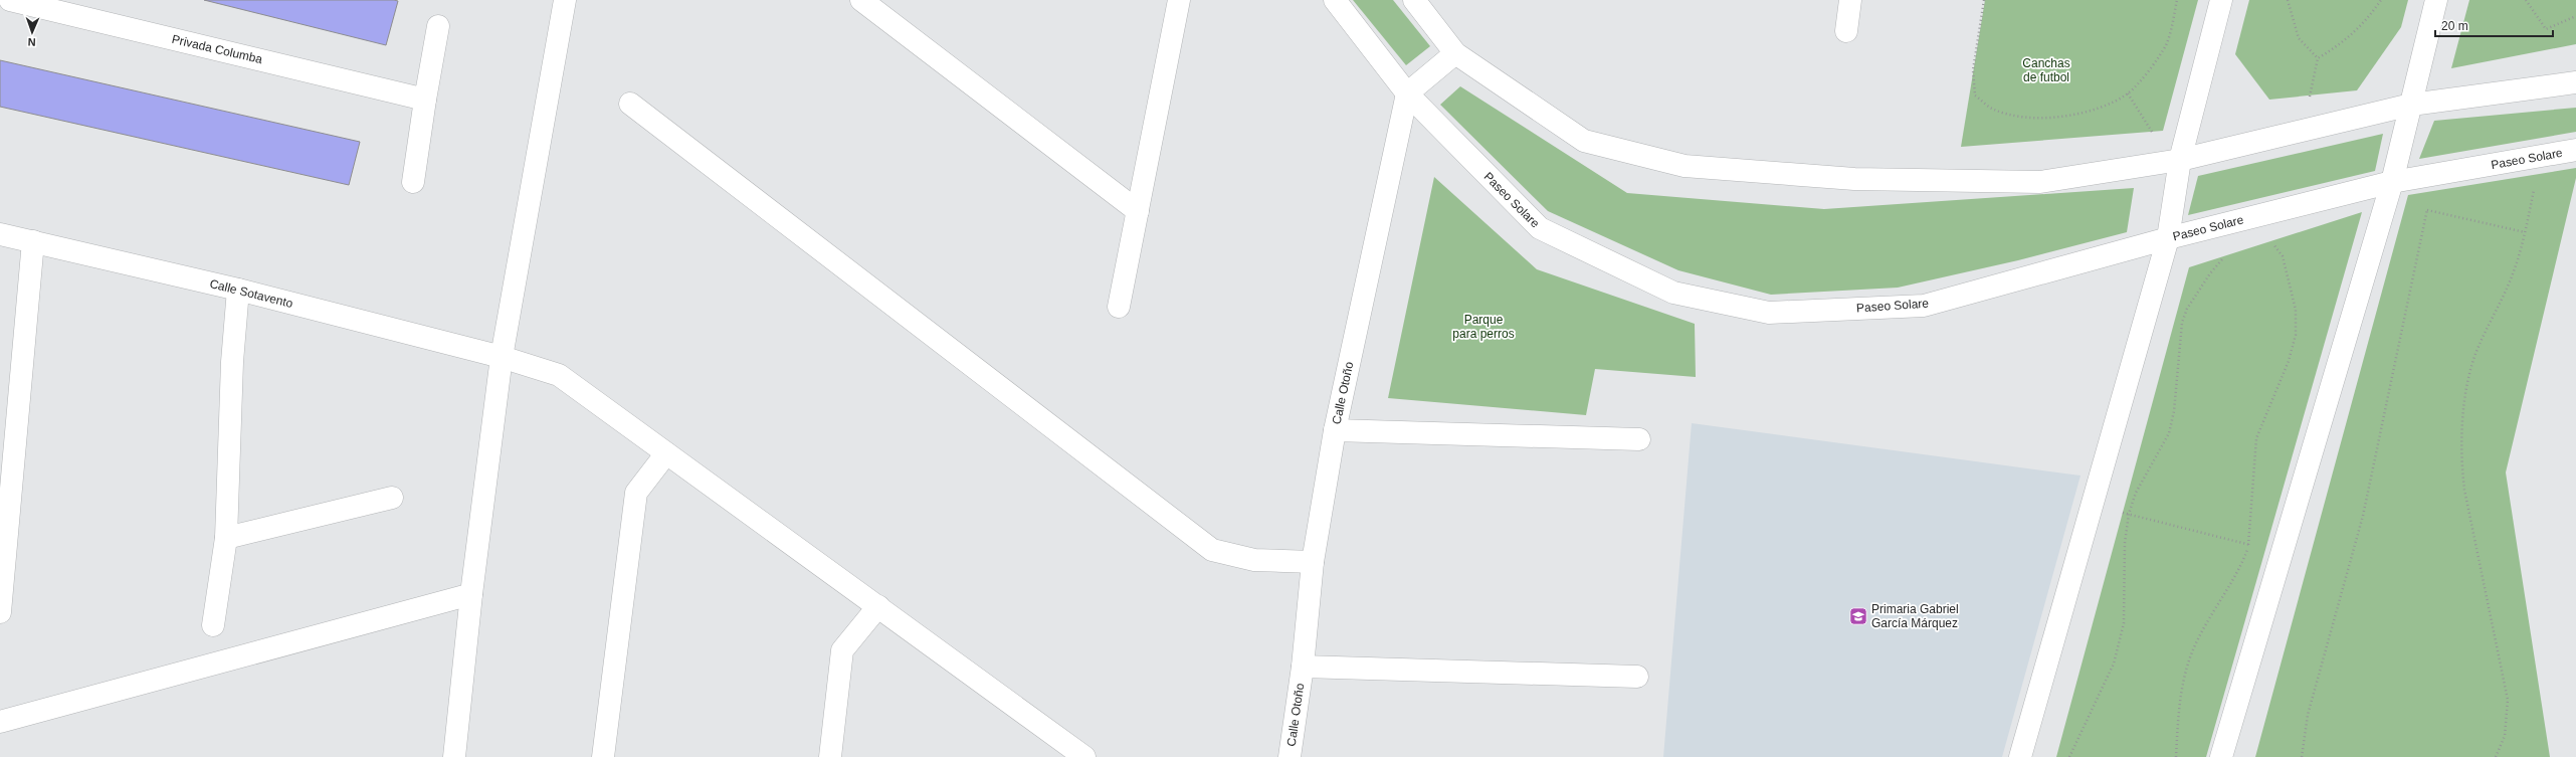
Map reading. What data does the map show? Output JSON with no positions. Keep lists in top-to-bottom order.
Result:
{
  "streets": {
    "street": [
      "Privada Columba",
      "Paseo Solare",
      "Calle Sotavento",
      "Calle Otoño"
    ]
  },
  "crossings": [
    ["Paseo Solare", "Calle Otoño"]
  ],
  "parks": ["Canchas de futbol", "Parque para perros"],
  "places": {
    "school or university": ["Primaria Gabriel García Márquez"]
  },
  "scale_bar": "20 m",
  "north": "bottom"
}
